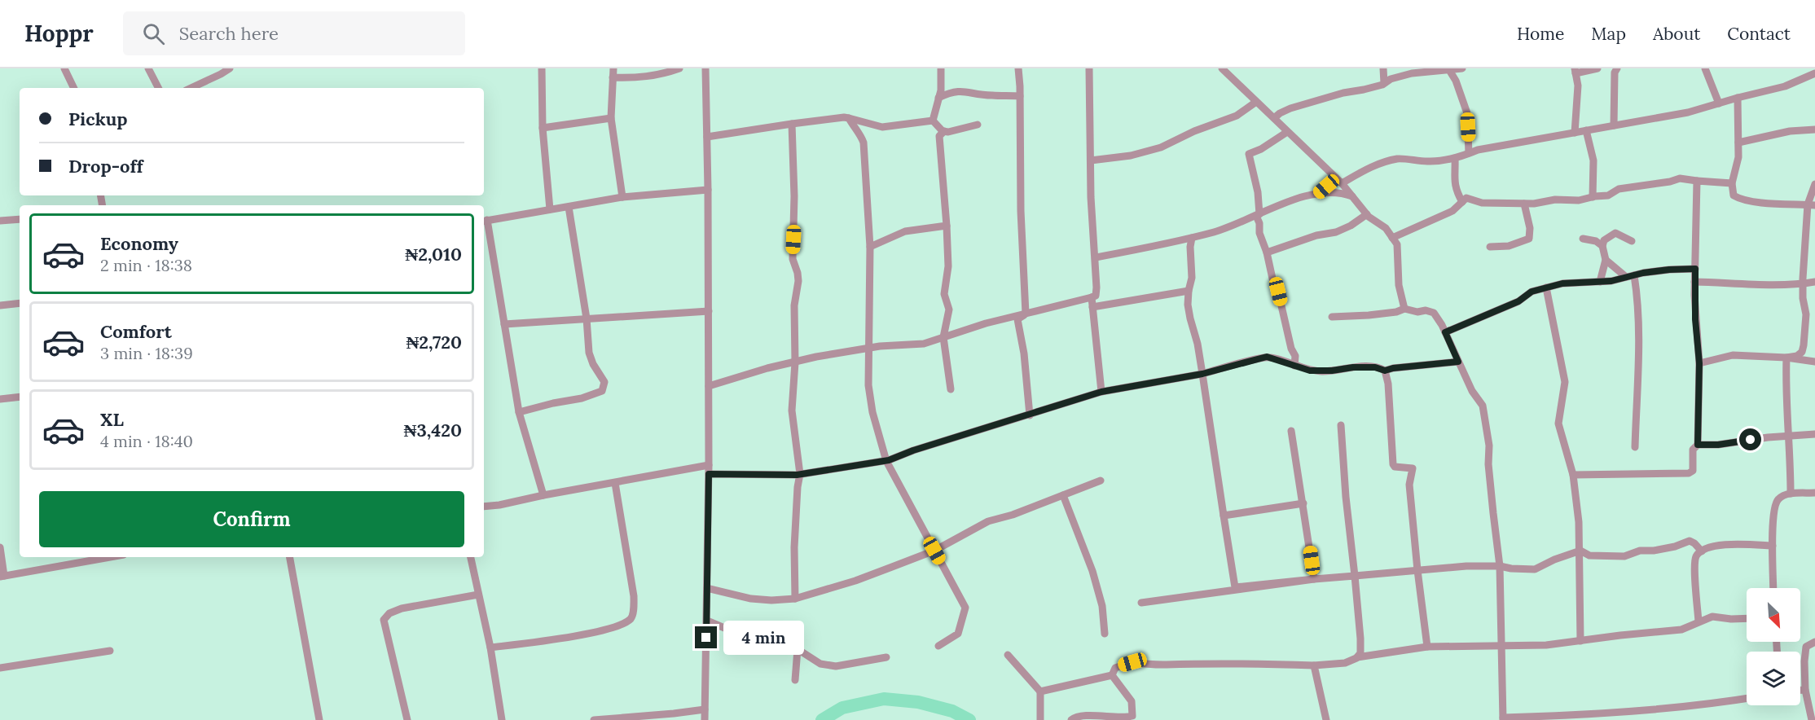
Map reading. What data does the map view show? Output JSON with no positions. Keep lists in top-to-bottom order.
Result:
{
  "north": "bottom right",
  "page": {
    "header": "Hoppr",
    "search": "Search here",
    "nav": [
      "Home",
      "Map",
      "About",
      "Contact"
    ],
    "banner": ["Pickup", "Drop-off"],
    "list": [
      {
        "name": "Economy",
        "note": "2 min · 18:38",
        "value": "₦2,010"
      },
      {
        "name": "Comfort",
        "note": "3 min · 18:39",
        "value": "₦2,720"
      },
      {
        "name": "XL",
        "note": "4 min · 18:40",
        "value": "₦3,420"
      }
    ],
    "buttons": "Confirm",
    "bubble": "4 min"
  }
}
